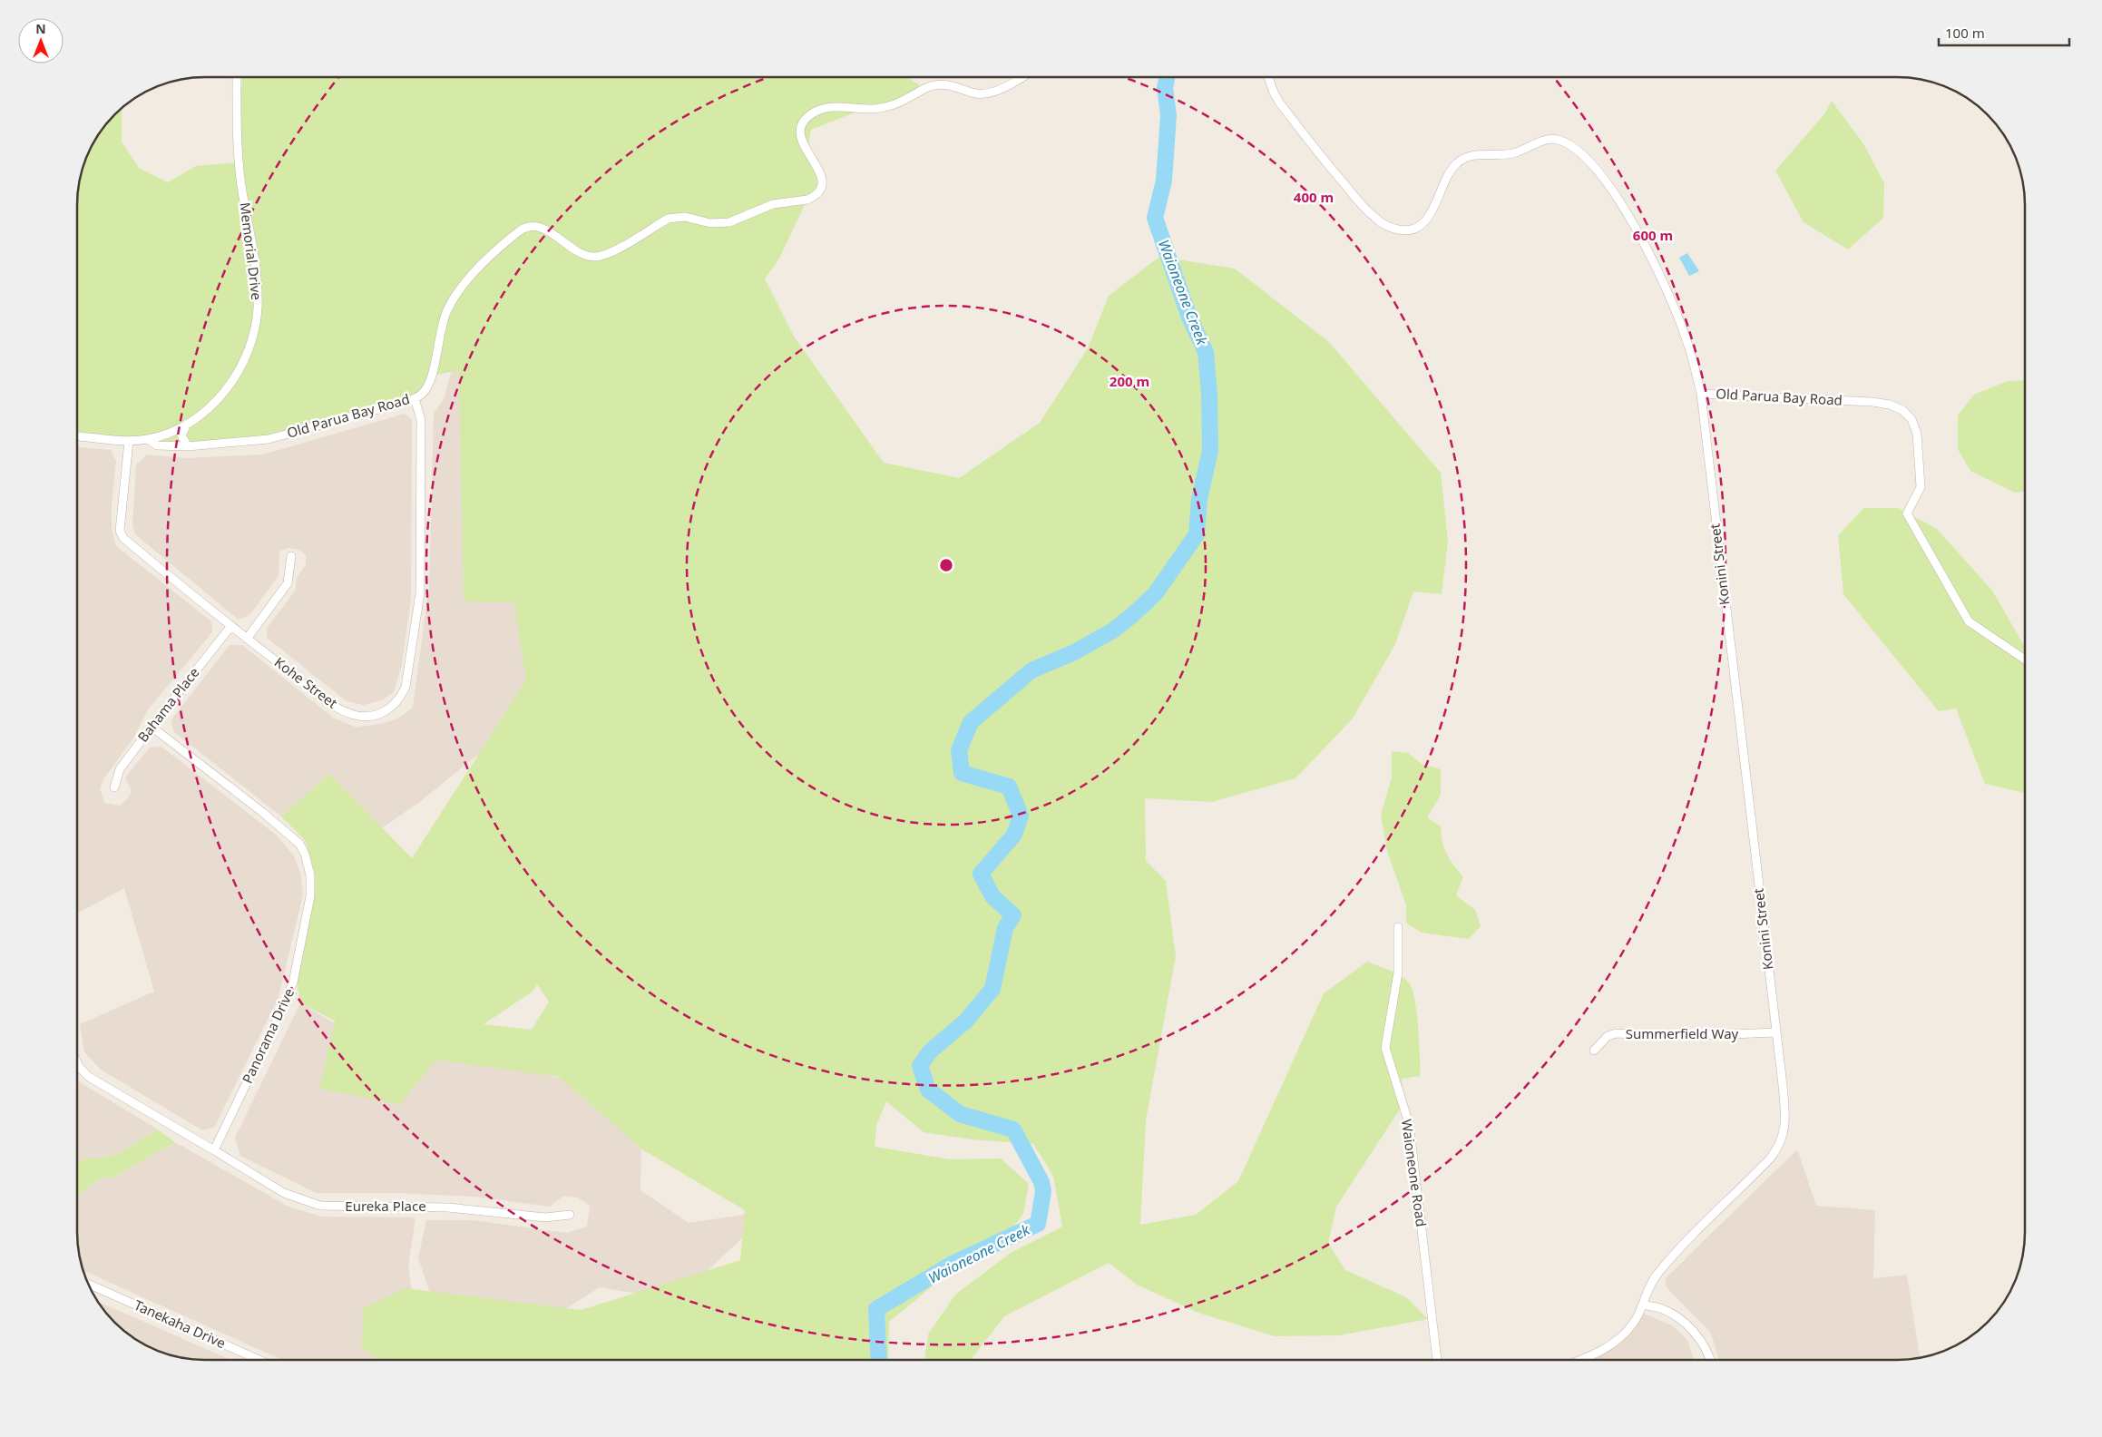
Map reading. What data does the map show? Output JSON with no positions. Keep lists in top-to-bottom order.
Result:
{
  "streets": {
    "street": [
      "Memorial Drive",
      "Old Parua Bay Road",
      "Konini Street",
      "Kohe Street",
      "Bahama Place",
      "Summerfield Way",
      "Panorama Drive",
      "Waioneone Road",
      "Eureka Place",
      "Tanekaha Drive"
    ]
  },
  "crossings": [
    ["Memorial Drive", "Old Parua Bay Road"],
    ["Memorial Drive", "Kohe Street"],
    ["Old Parua Bay Road", "Konini Street"],
    ["Old Parua Bay Road", "Kohe Street"],
    ["Konini Street", "Summerfield Way"],
    ["Kohe Street", "Bahama Place"],
    ["Bahama Place", "Panorama Drive"],
    ["Panorama Drive", "Eureka Place"]
  ],
  "water": ["Waioneone Creek"],
  "scale_bar": "100 m",
  "north": "top",
  "rings": ["400 m", "600 m", "200 m"]
}
